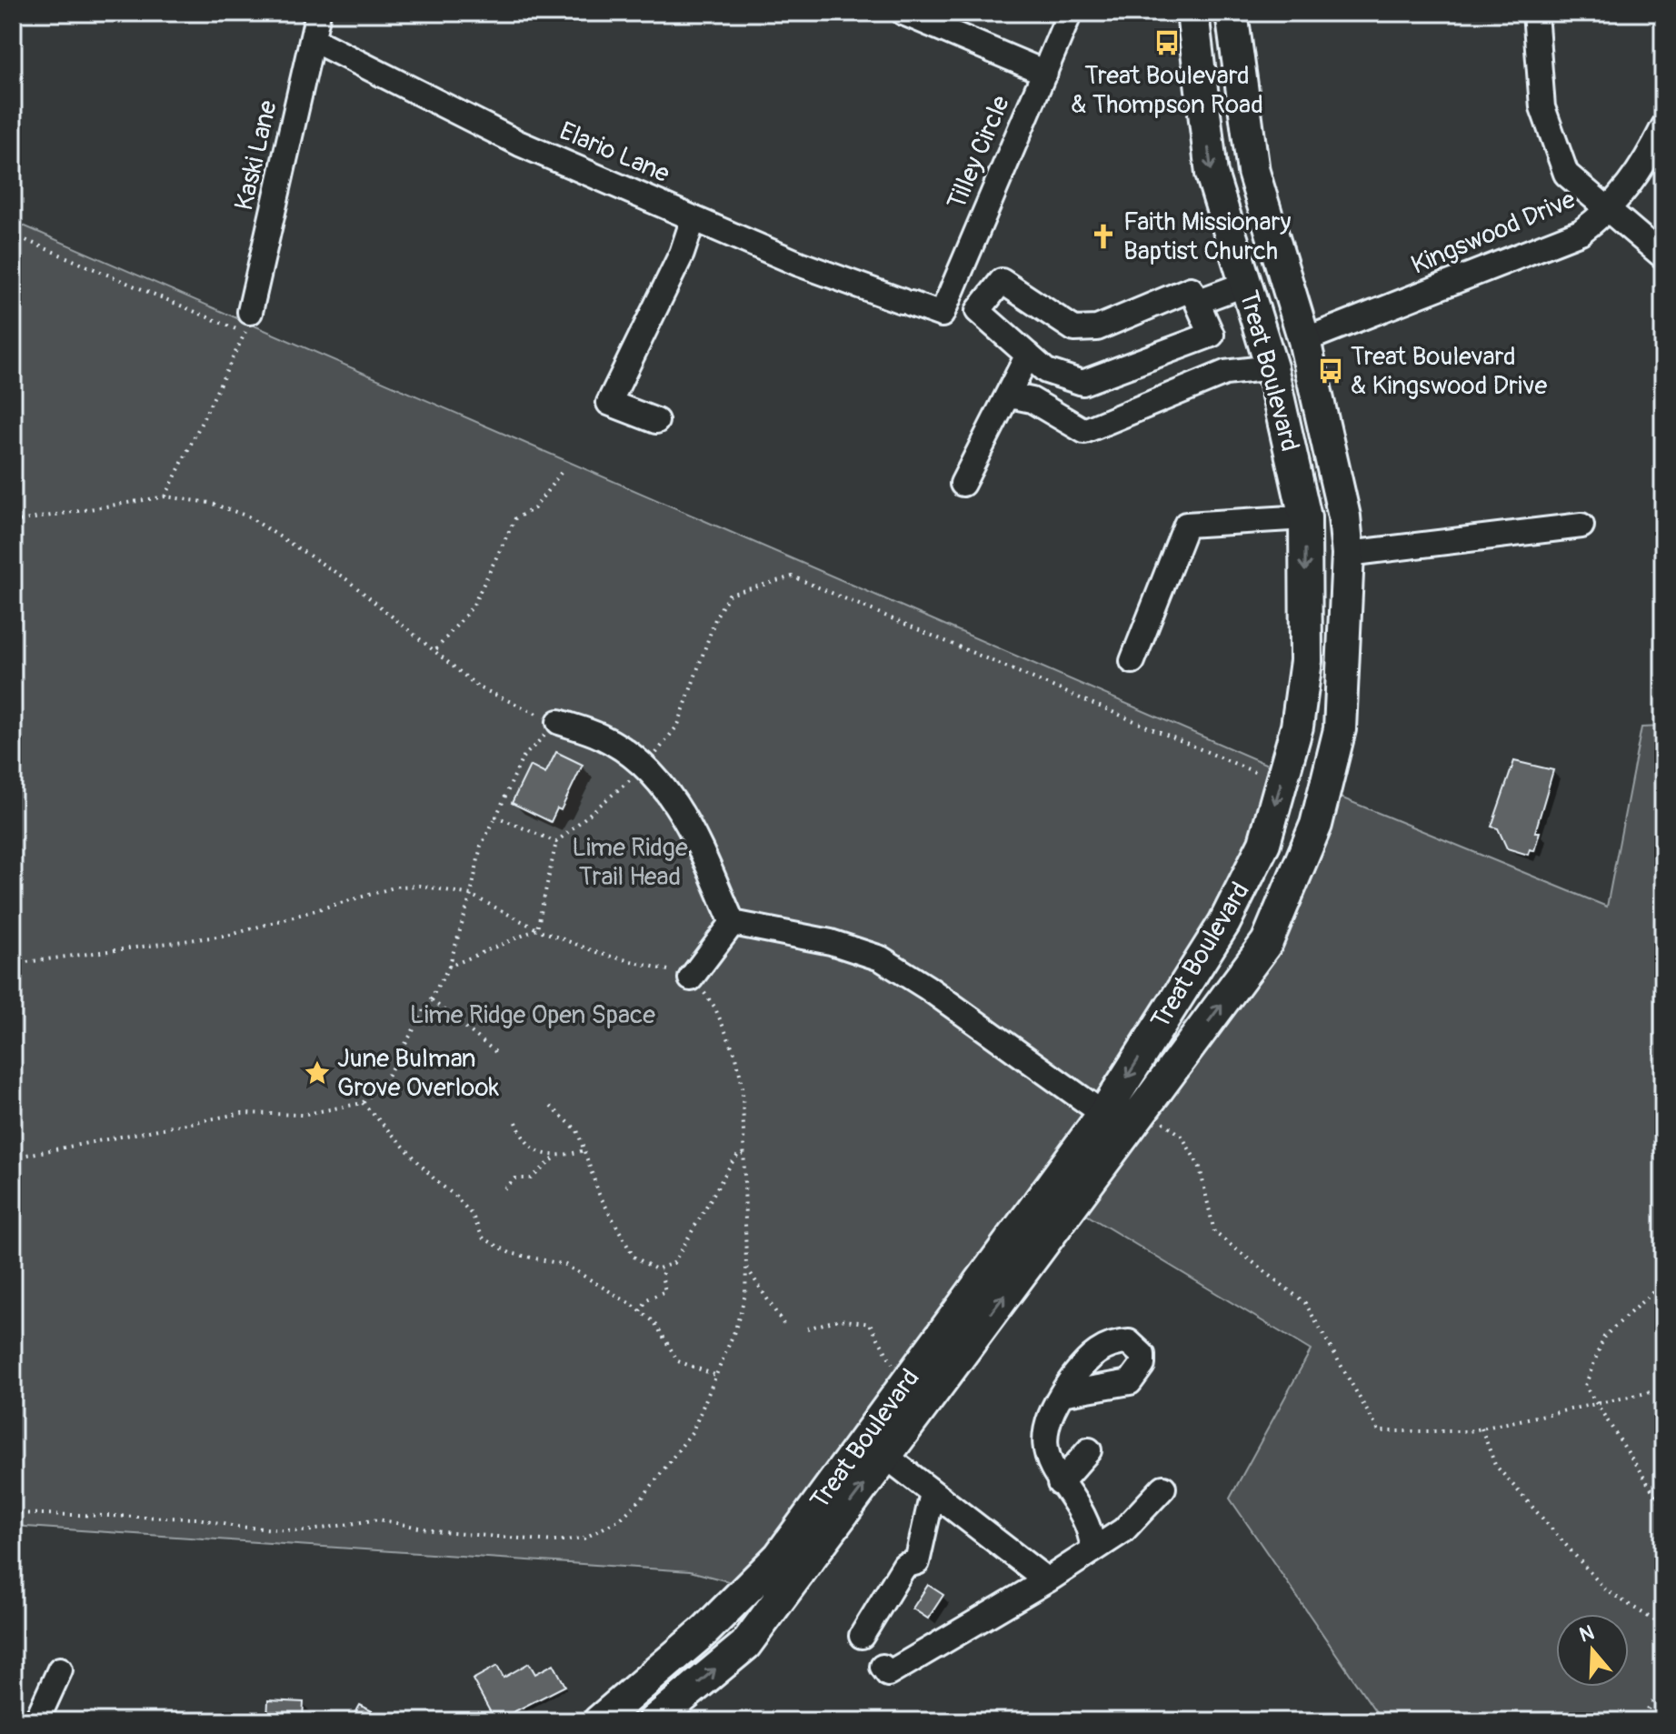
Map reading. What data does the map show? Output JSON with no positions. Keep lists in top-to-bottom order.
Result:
{
  "streets": {
    "main road": ["Treat Boulevard"],
    "street": [
      "Elario Lane",
      "Tilley Circle",
      "Kaski Lane",
      "Kingswood Drive"
    ]
  },
  "crossings": [
    ["Elario Lane", "Tilley Circle"],
    ["Elario Lane", "Kaski Lane"],
    ["Kingswood Drive", "Treat Boulevard"]
  ],
  "parks": ["Lime Ridge Trail Head", "Lime Ridge Open Space"],
  "places": {
    "bus stop": ["Treat Boulevard & Thompson Road", "Treat Boulevard & Kingswood Drive"],
    "church": ["Faith Missionary Baptist Church"],
    "place": ["June Bulman Grove Overlook"]
  },
  "north": "top"
}
